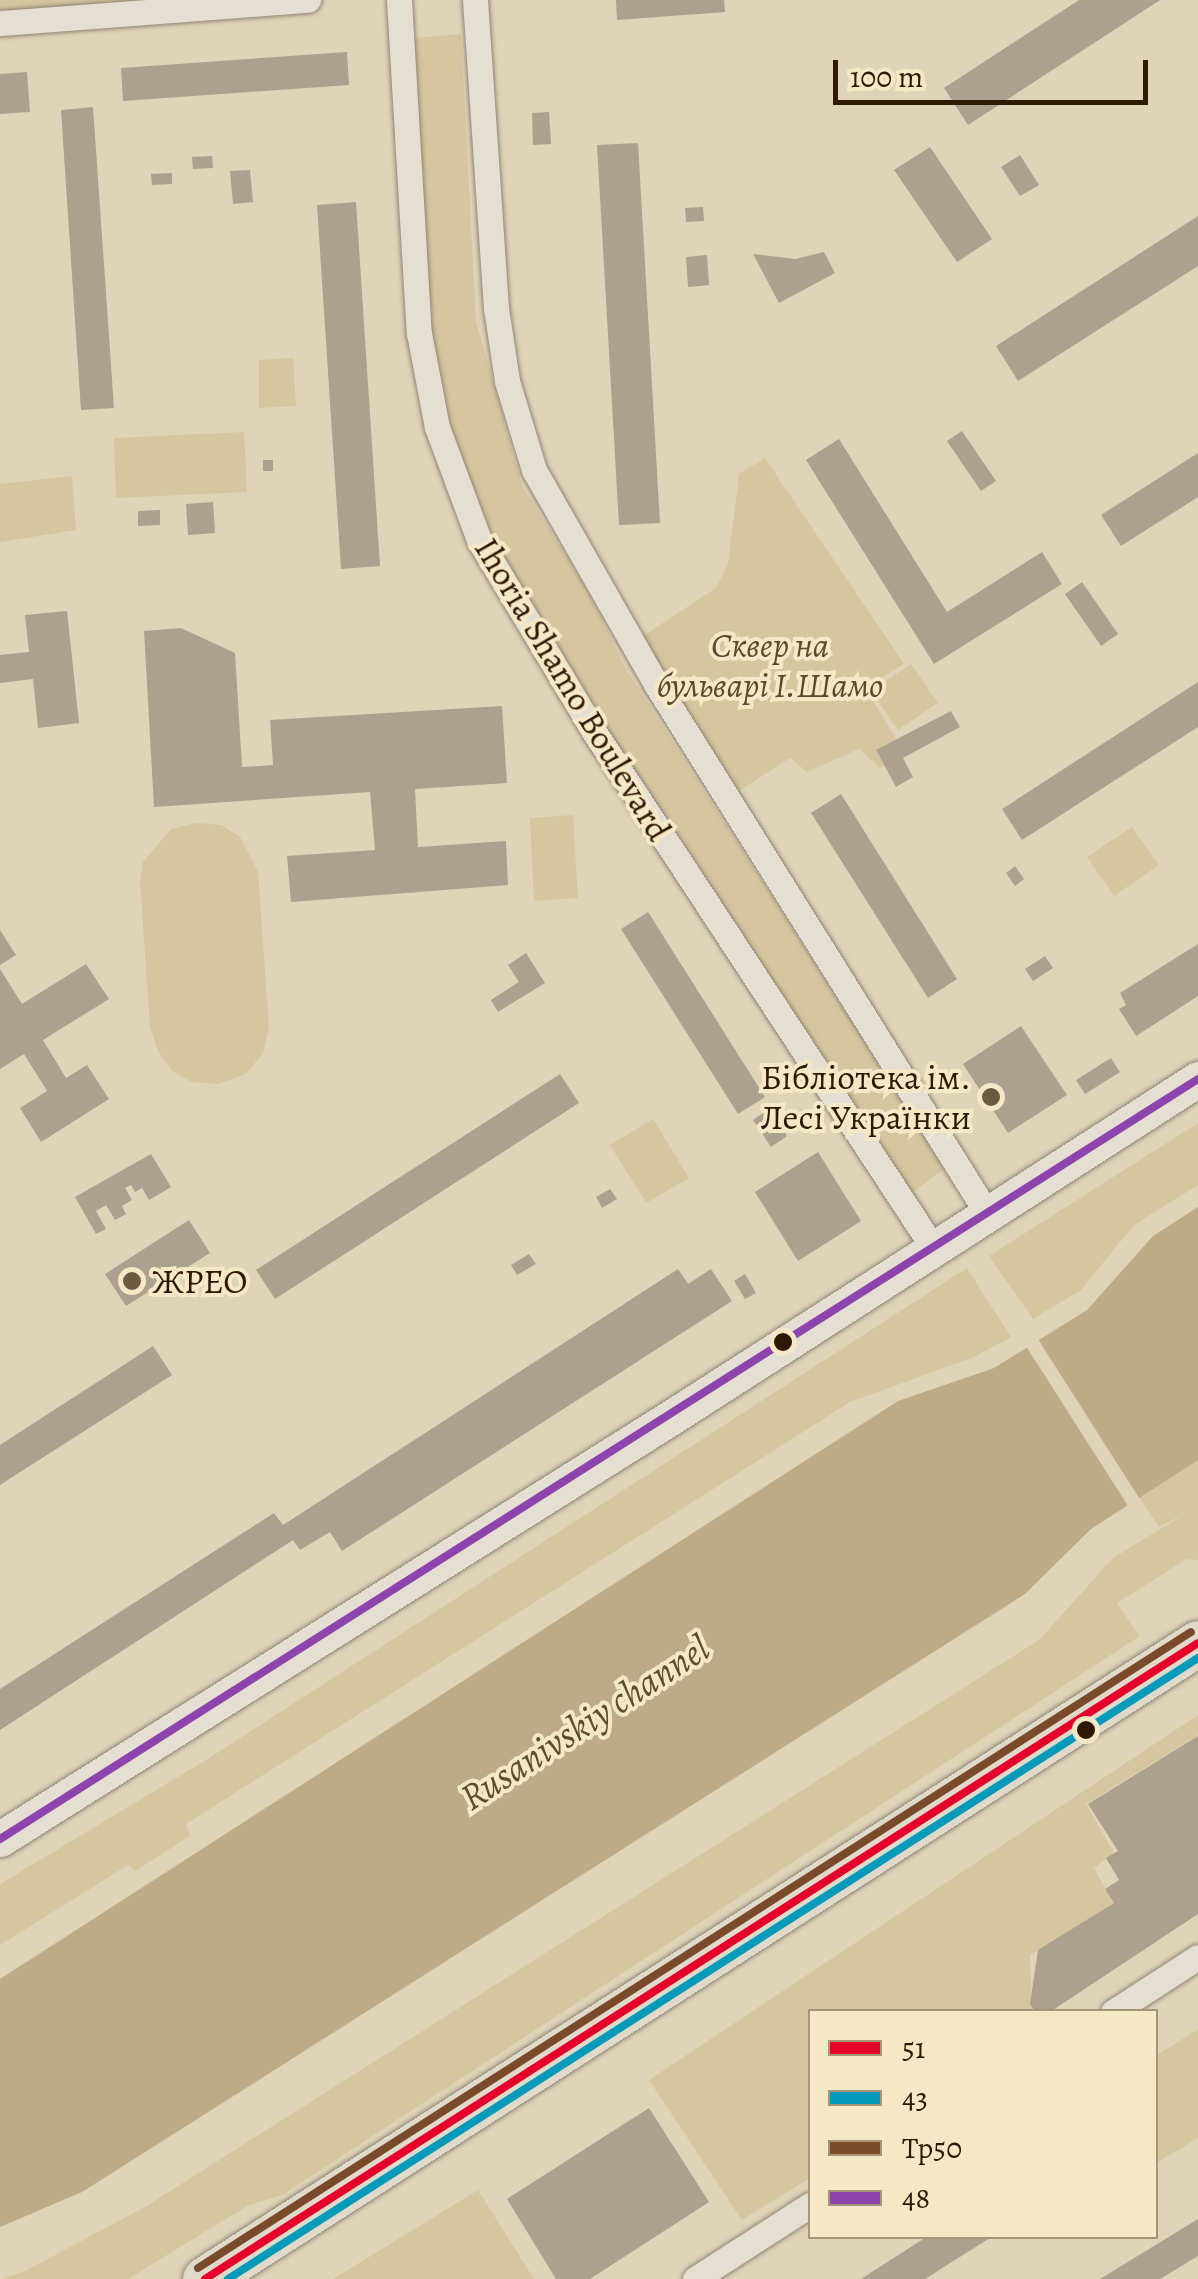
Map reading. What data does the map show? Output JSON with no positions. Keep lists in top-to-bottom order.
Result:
{
  "streets": {
    "street": ["Ihoria Shamo Boulevard"]
  },
  "water": ["Rusanivskiy channel"],
  "parks": ["Сквер на бульварі І.Шамо"],
  "places": ["Бібліотека ім. Лесі Українки", "ЖРЕО"],
  "lines": [
    "transit line 48",
    "transit line Тр50",
    "transit line 51",
    "transit line 43"
  ],
  "legend": [
    "51",
    "43",
    "Тр50",
    "48"
  ],
  "scale_bar": "100 m"
}
